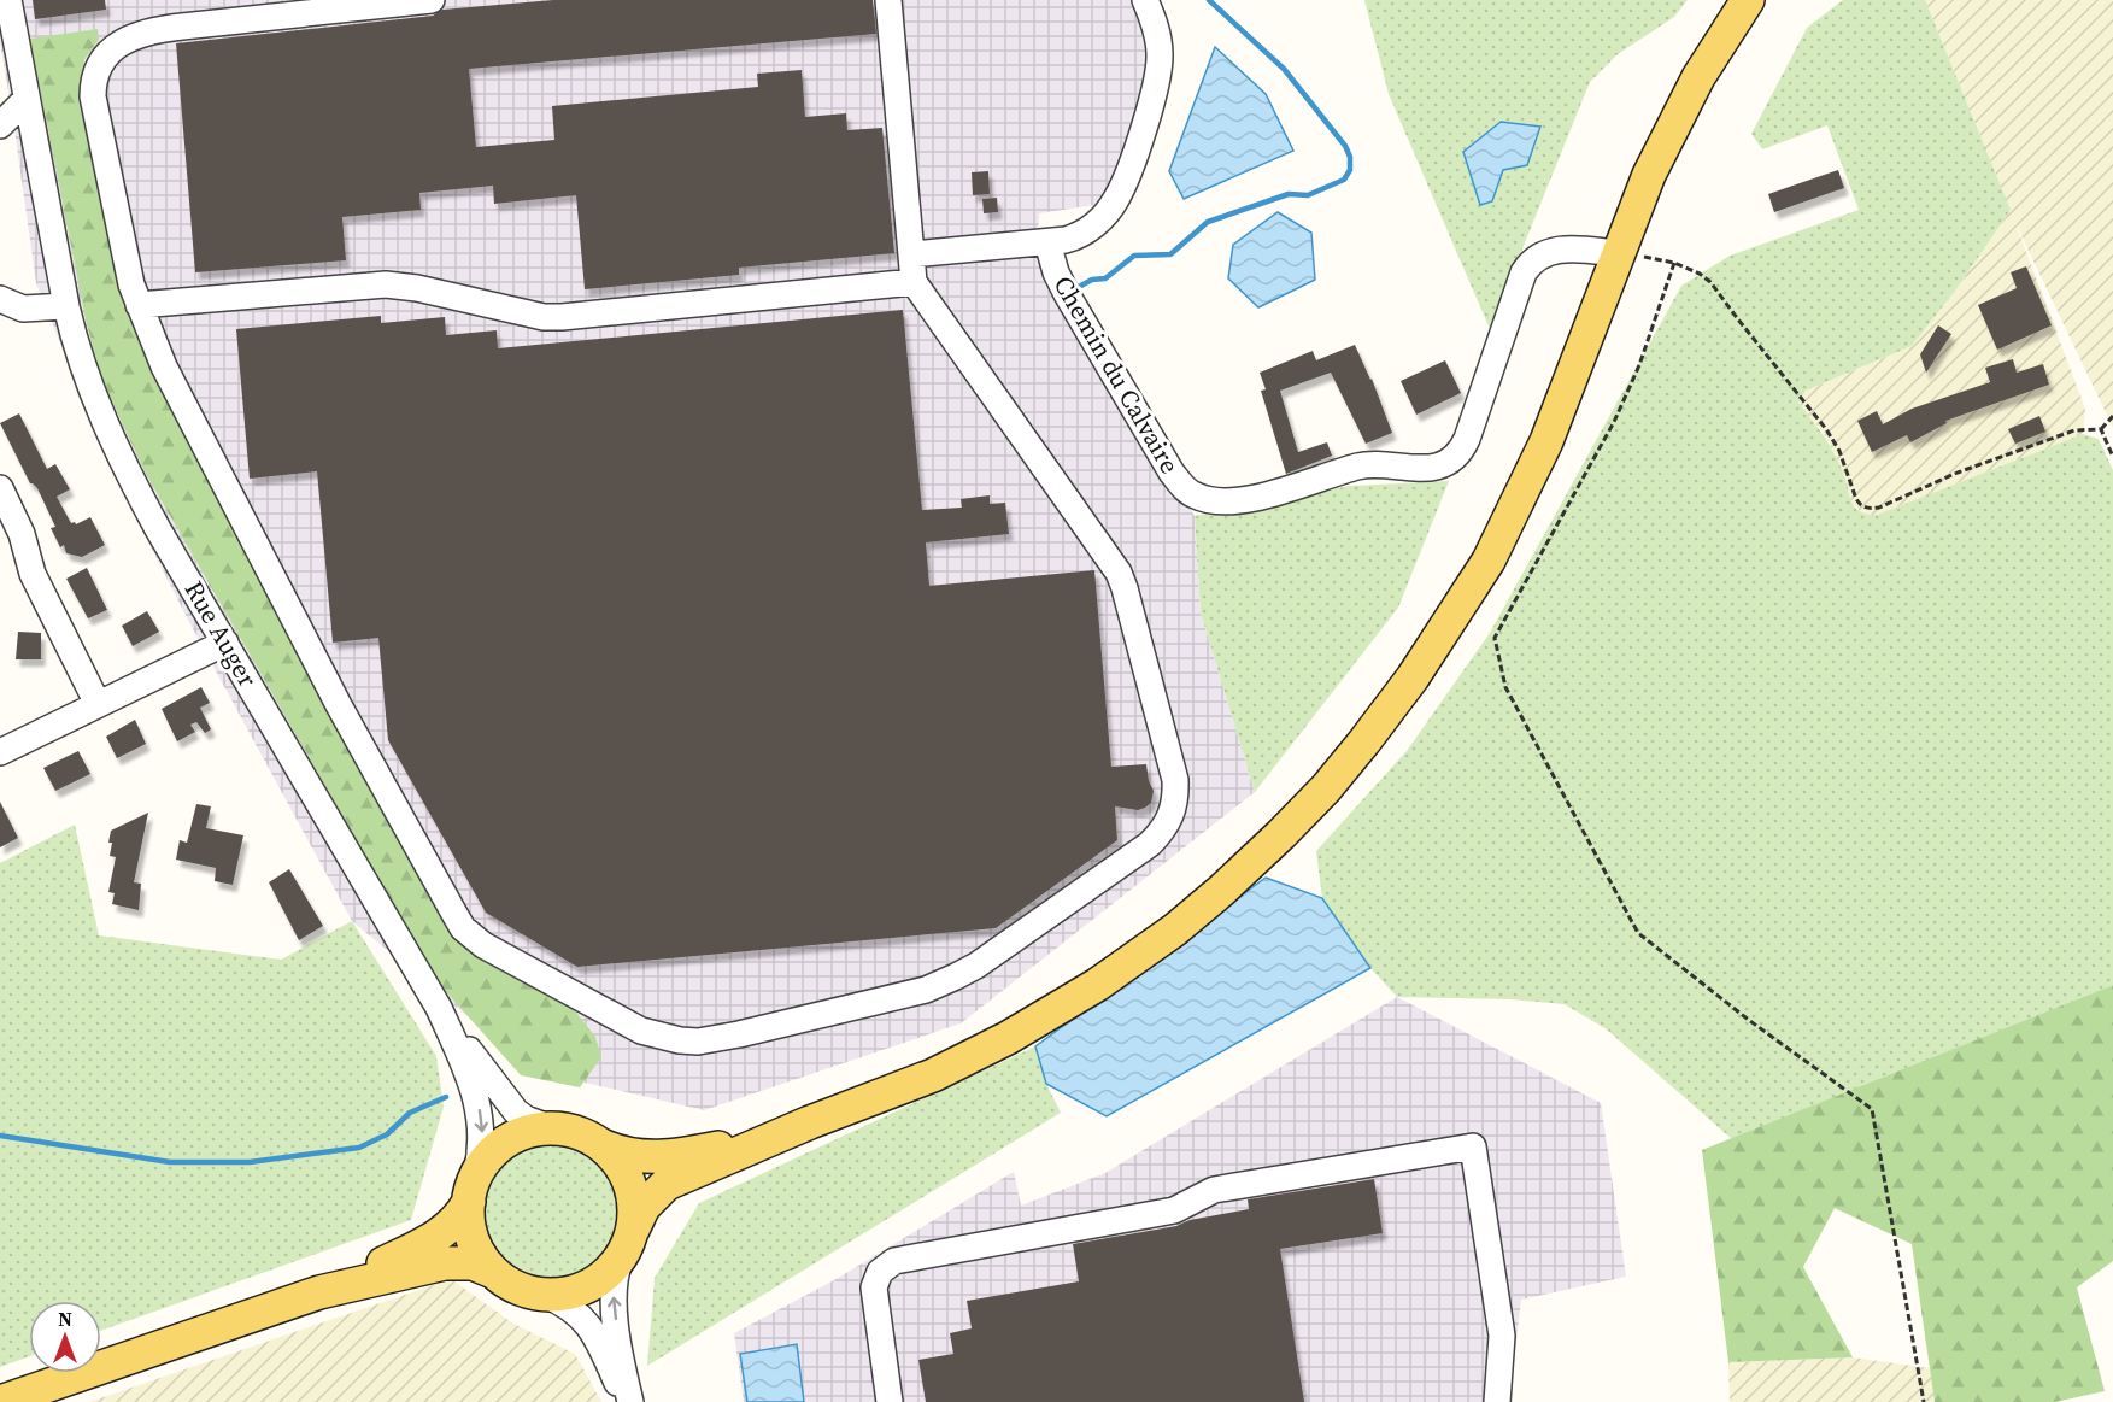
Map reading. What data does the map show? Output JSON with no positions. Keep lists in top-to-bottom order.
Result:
{
  "streets": {
    "street": ["Chemin du Calvaire", "Rue Auger"]
  },
  "north": "top"
}
